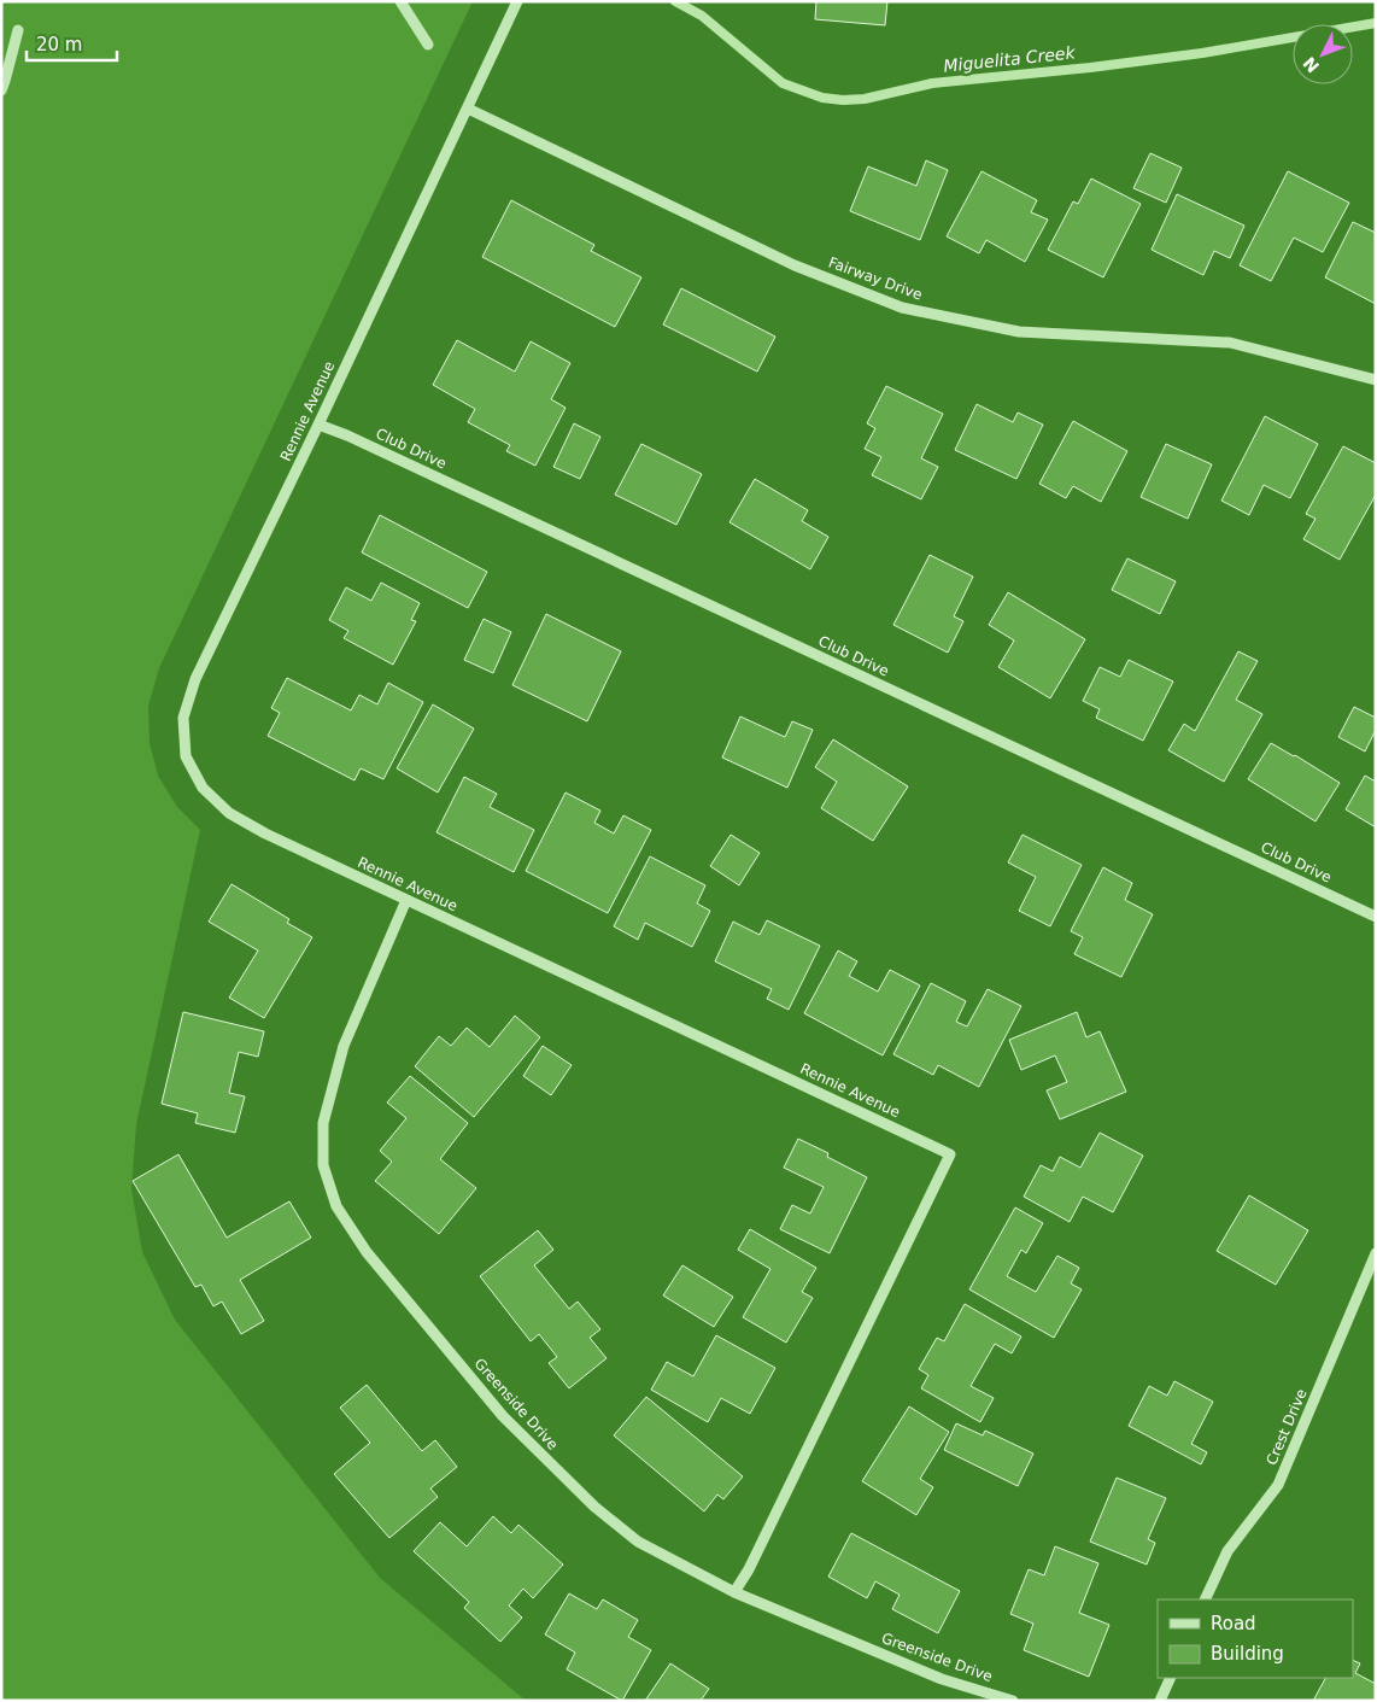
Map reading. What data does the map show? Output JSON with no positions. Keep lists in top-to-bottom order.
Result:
{
  "streets": {
    "street": [
      "Fairway Drive",
      "Rennie Avenue",
      "Club Drive",
      "Greenside Drive",
      "Crest Drive"
    ]
  },
  "crossings": [
    ["Fairway Drive", "Rennie Avenue"],
    ["Rennie Avenue", "Club Drive"],
    ["Rennie Avenue", "Greenside Drive"]
  ],
  "water": ["Miguelita Creek"],
  "legend": ["Road", "Building"],
  "scale_bar": "20 m",
  "north": "bottom left"
}
